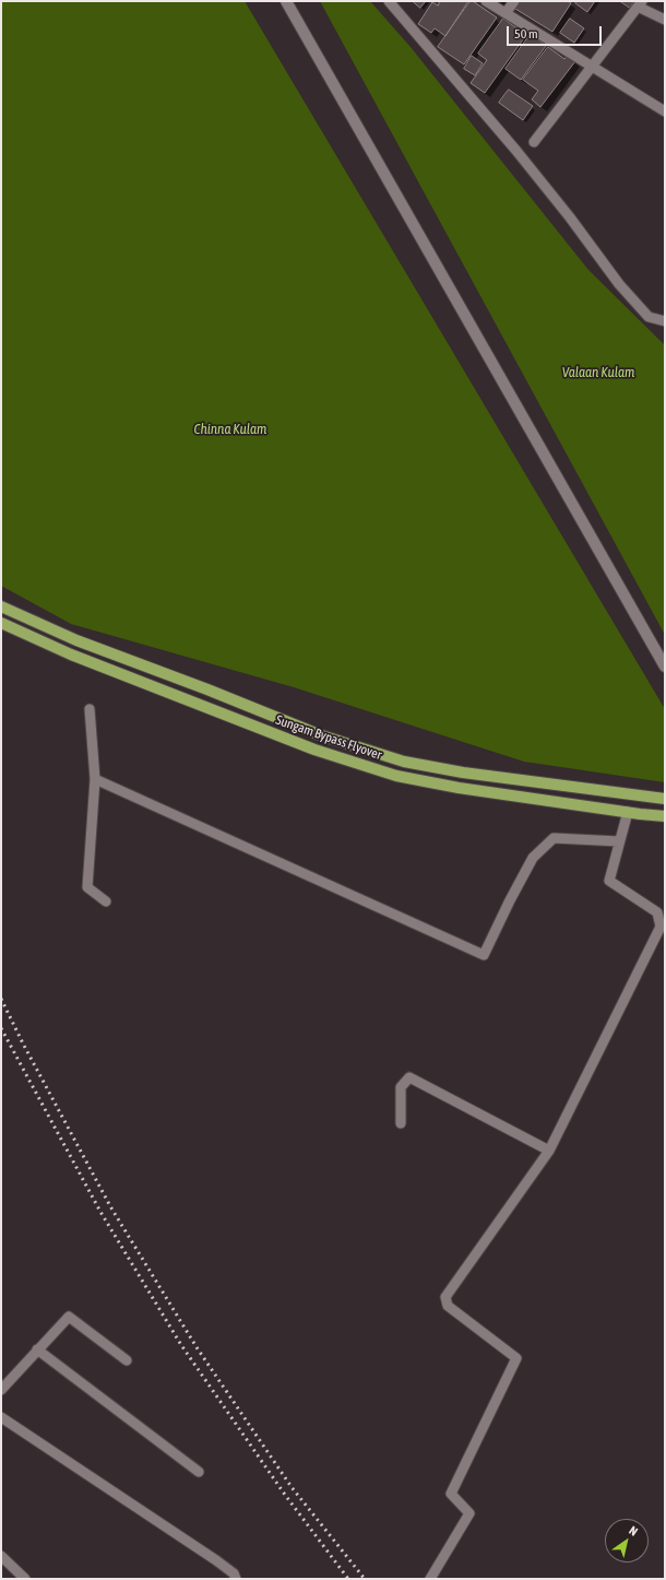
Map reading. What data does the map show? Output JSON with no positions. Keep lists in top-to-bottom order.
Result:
{
  "streets": {
    "main road": ["Sungam Bypass Flyover"]
  },
  "water": ["Valaan Kulam", "Chinna Kulam"],
  "scale_bar": "50 m",
  "north": "top right"
}
